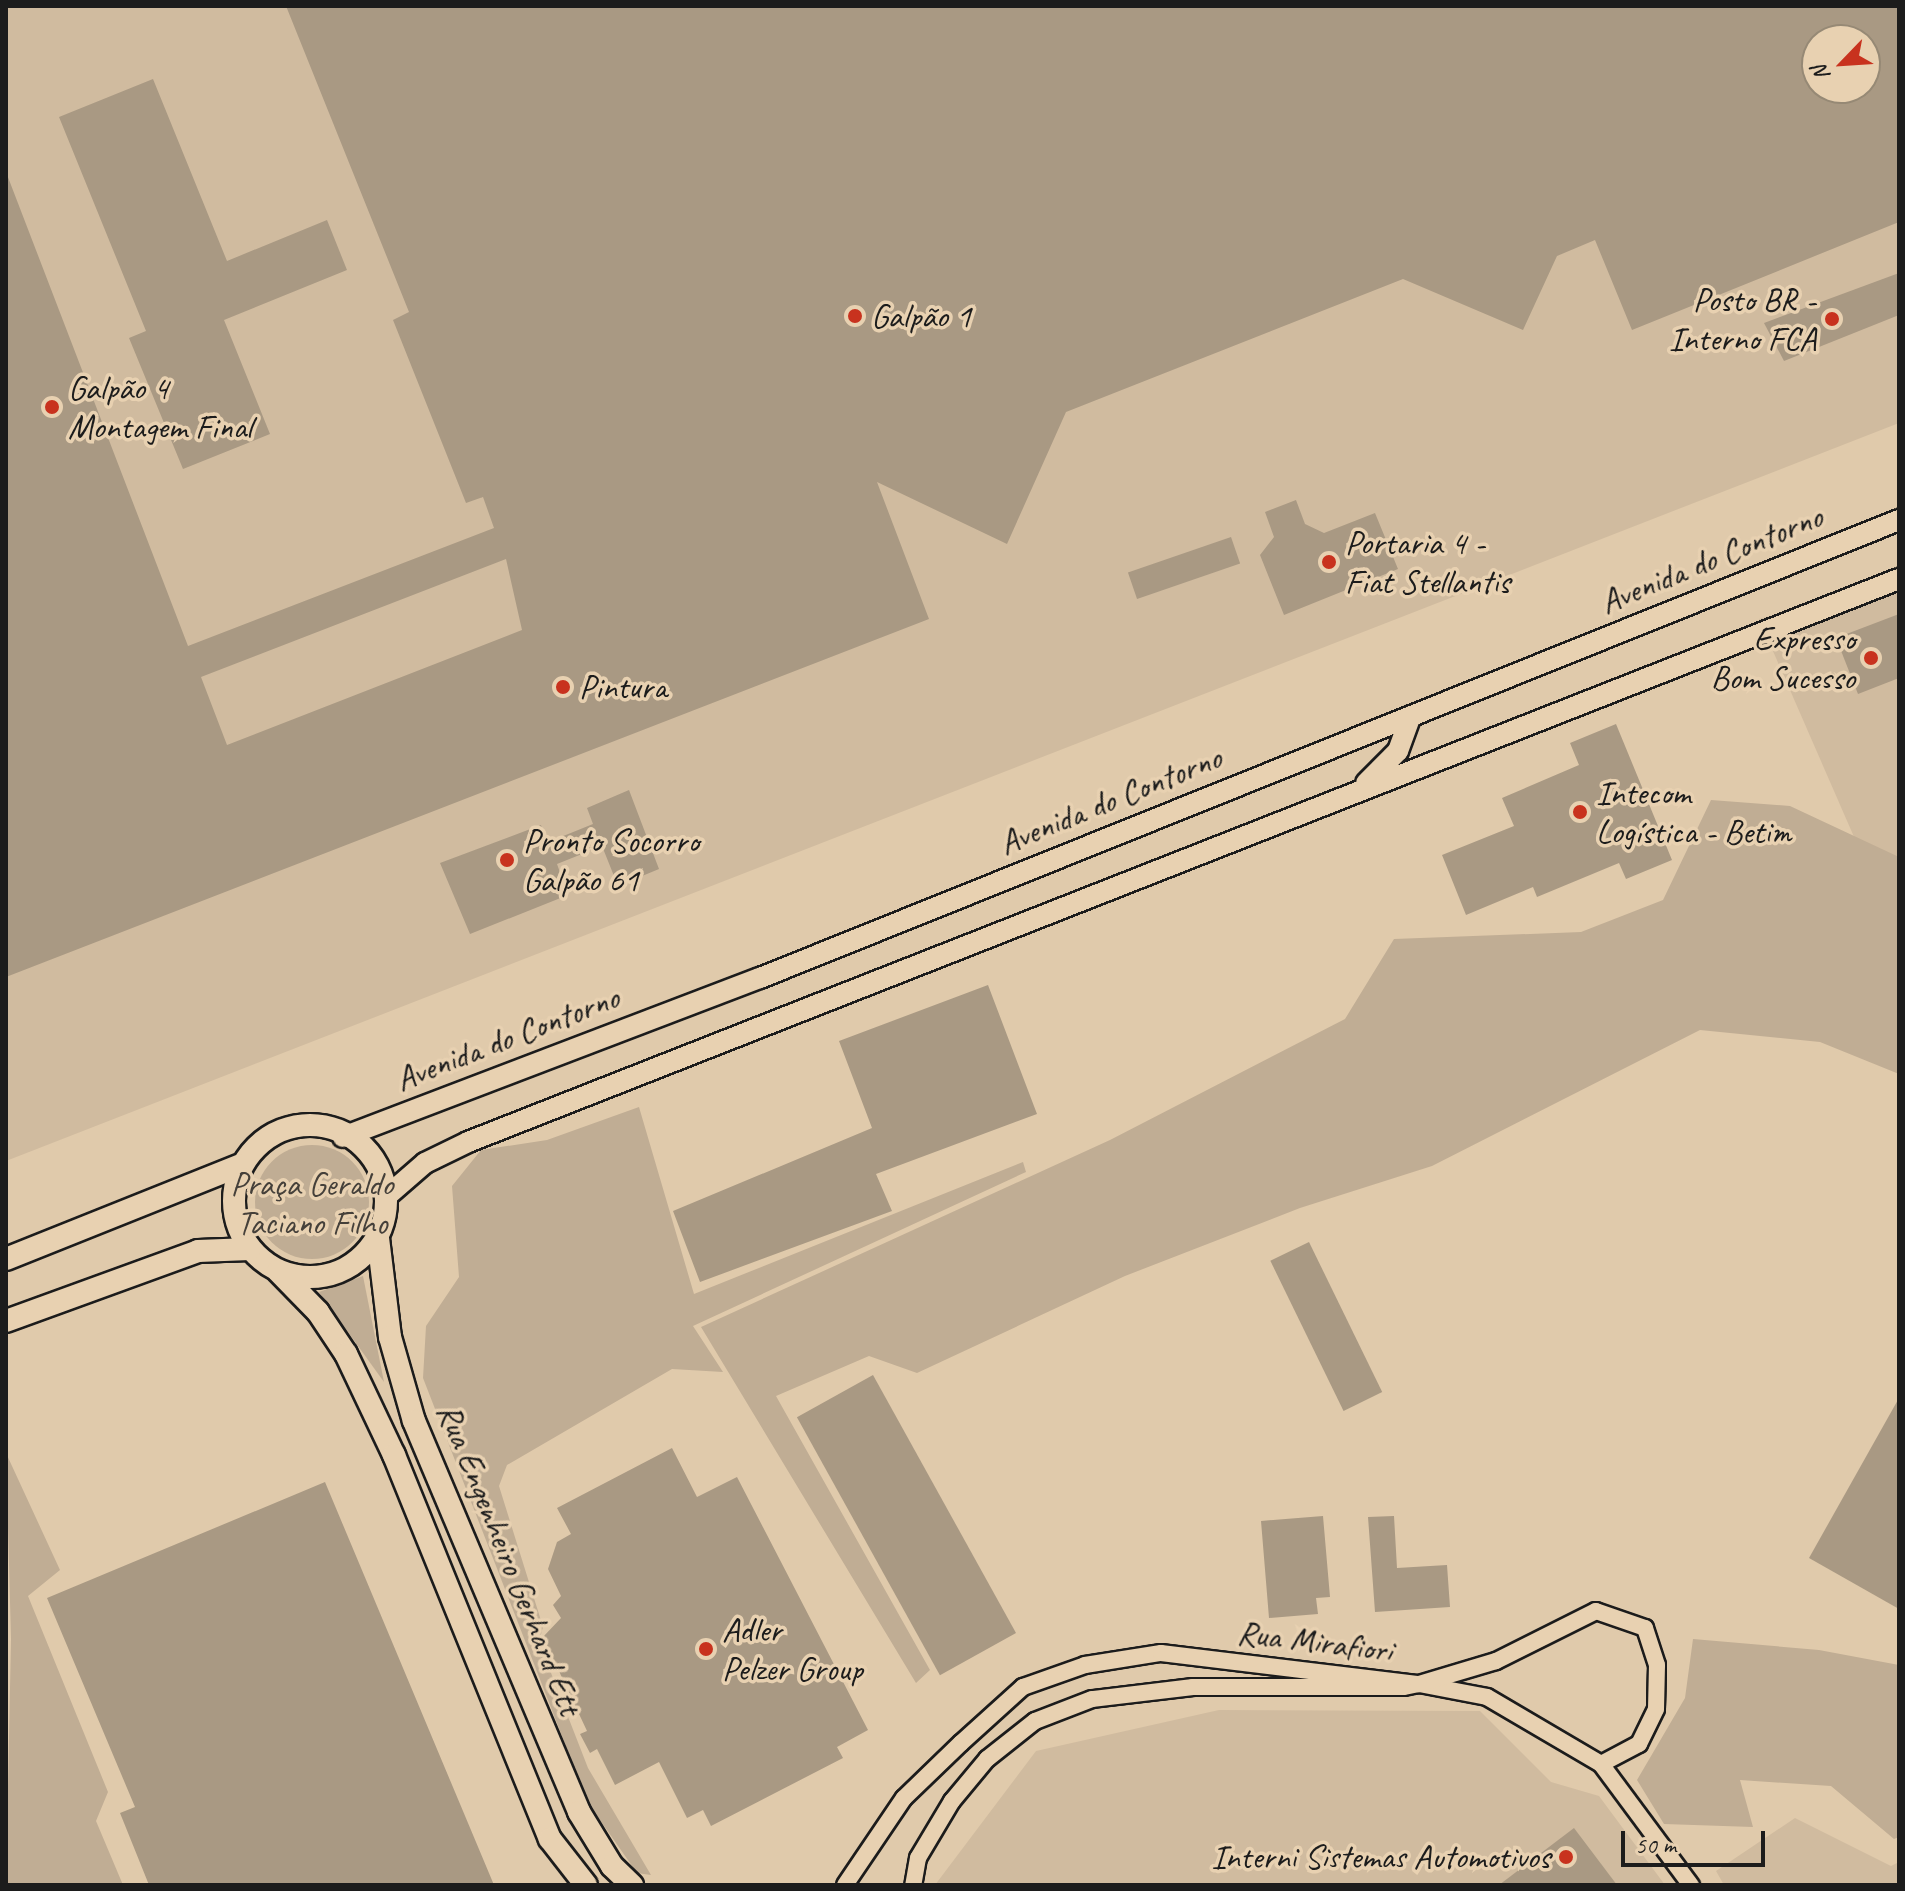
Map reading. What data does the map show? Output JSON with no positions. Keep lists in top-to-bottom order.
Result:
{
  "streets": {
    "main road": ["Rua Engenheiro Gerhard Ett"],
    "street": ["Avenida do Contorno", "Rua Mirafiori"]
  },
  "crossings": [
    ["Avenida do Contorno", "Rua Engenheiro Gerhard Ett"]
  ],
  "parks": ["Praça Geraldo Taciano Filho"],
  "places": [
    "Galpão 1",
    "Posto BR - Interno FCA",
    "Galpão 4 Montagem Final",
    "Portaria 4 - Fiat Stellantis",
    "Expresso Bom Sucesso",
    "Pintura",
    "Intecom Logística - Betim",
    "Pronto Socorro Galpão 61",
    "Adler Pelzer Group",
    "Interni Sistemas Automotivos"
  ],
  "scale_bar": "50 m",
  "north": "bottom left"
}
